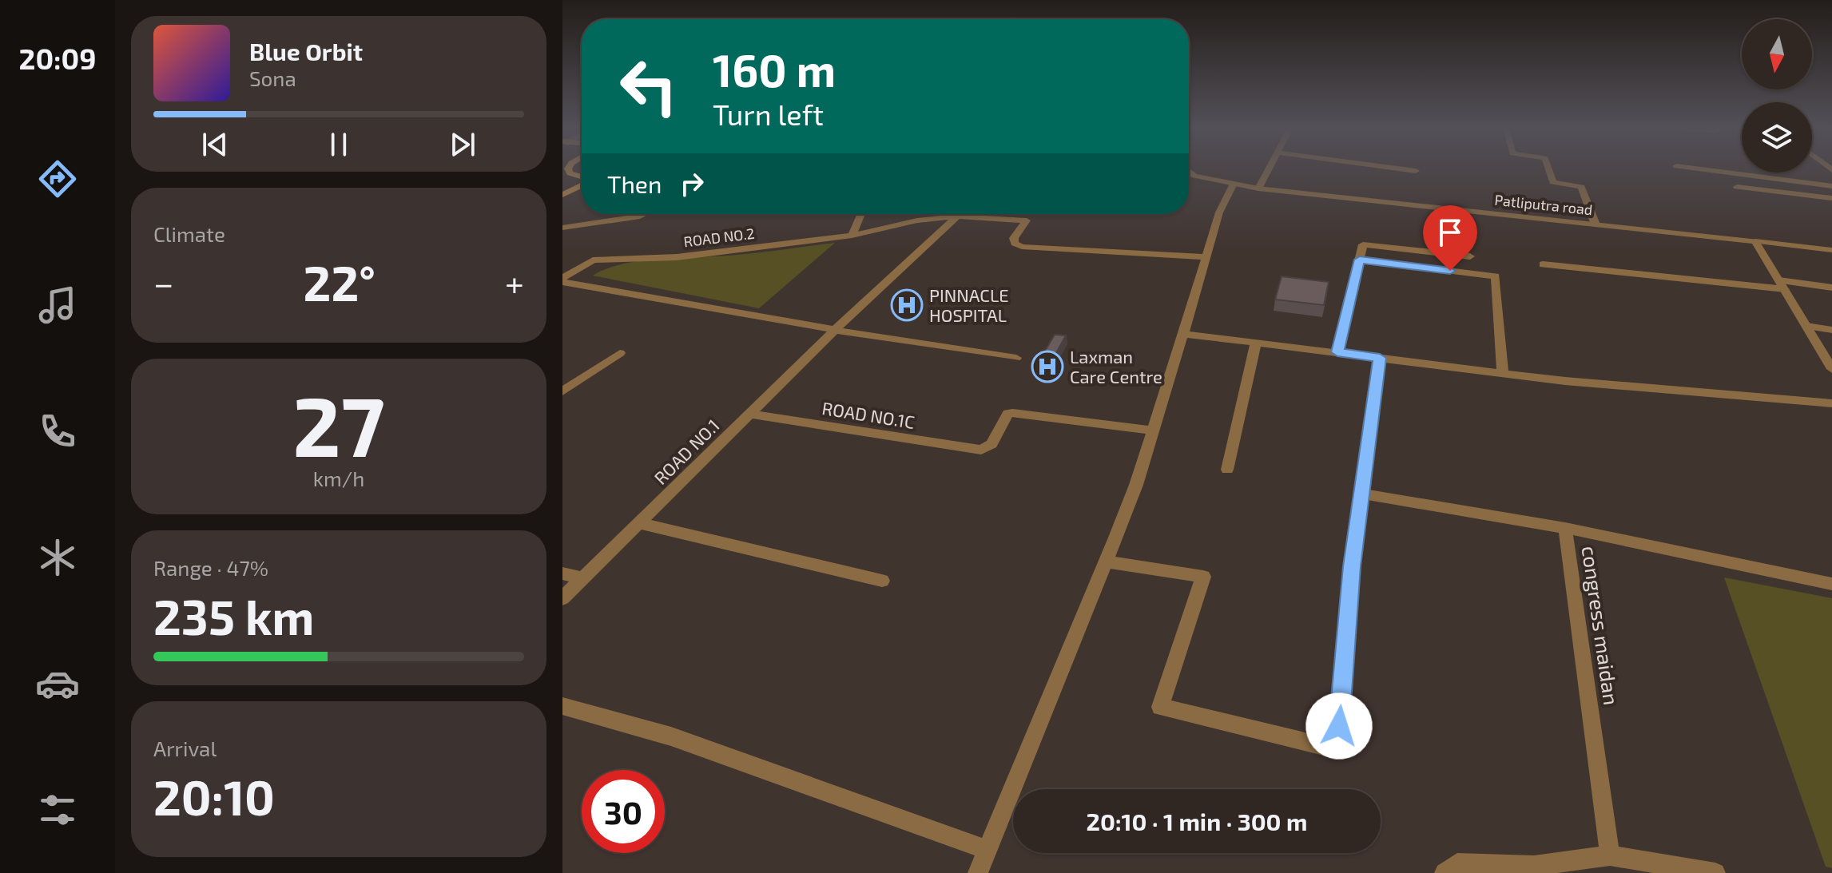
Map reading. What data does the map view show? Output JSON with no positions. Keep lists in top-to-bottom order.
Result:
{
  "streets": {
    "street": [
      "Patliputra road",
      "ROAD NO.2",
      "ROAD NO.1C",
      "ROAD NO.1",
      "congress maidan"
    ]
  },
  "crossings": [
    ["ROAD NO.1C", "ROAD NO.1"]
  ],
  "places": {
    "hospital": ["PINNACLE HOSPITAL", "Laxman Care Centre"]
  },
  "north": "bottom",
  "page": {
    "tabs": "20:09",
    "turn": ["160 m", "Turn left"],
    "song": ["Blue Orbit", "Sona"],
    "then": "Then",
    "tile": [
      "Climate",
      ["27", "km/h"],
      ["Range · 47%", "235 km"],
      ["Arrival", "20:10"]
    ],
    "heat": ["−", "22°", "+"],
    "limit": "30",
    "trip": "20:10 · 1 min · 300 m"
  }
}
